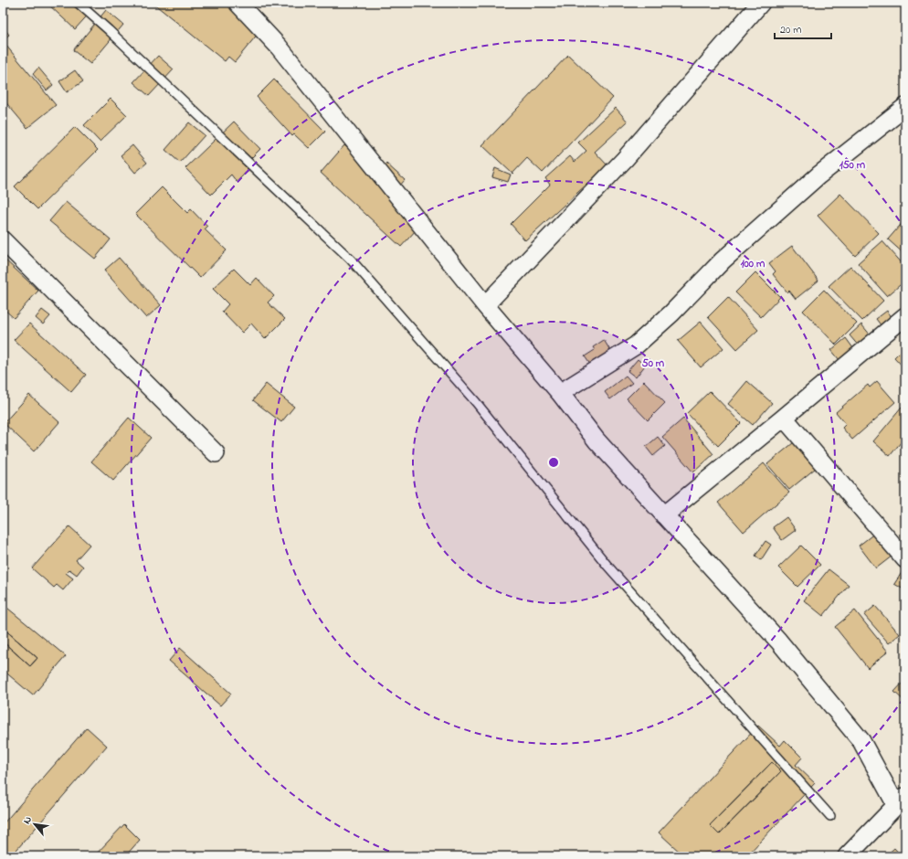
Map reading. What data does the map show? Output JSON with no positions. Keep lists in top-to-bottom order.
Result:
{
  "scale_bar": "20 m",
  "north": "top left",
  "rings": ["150 m", "100 m", "50 m"]
}
